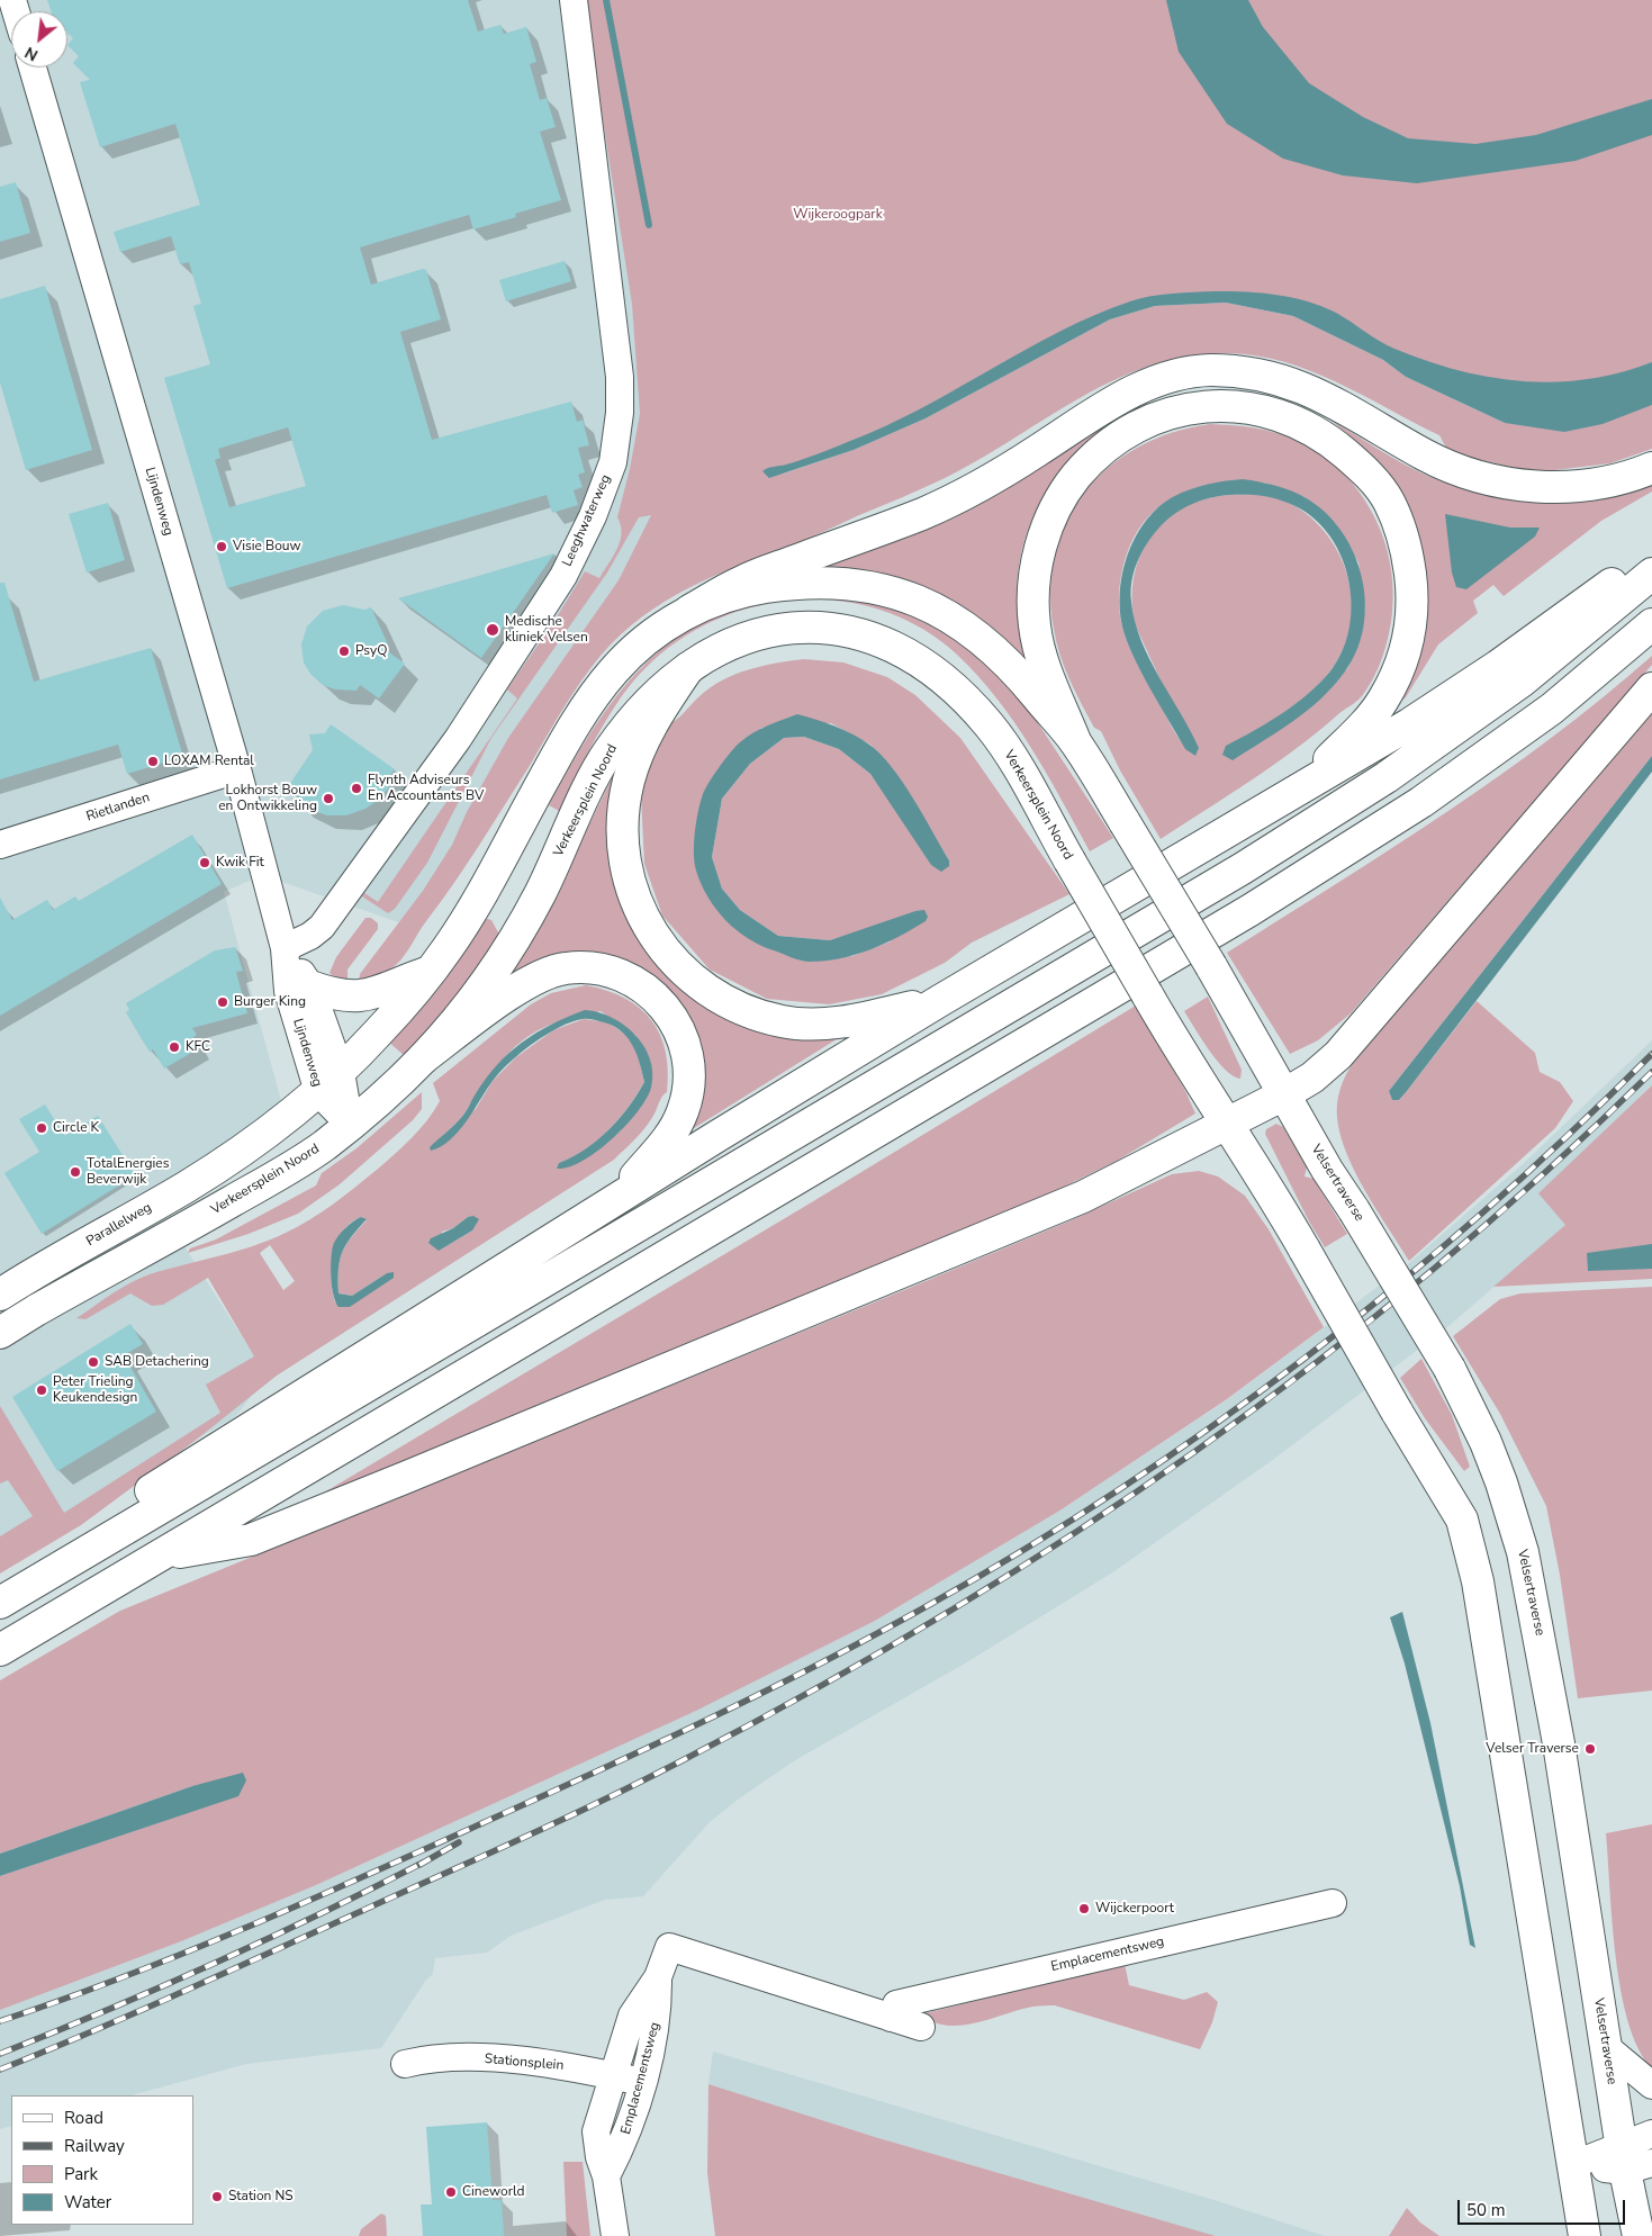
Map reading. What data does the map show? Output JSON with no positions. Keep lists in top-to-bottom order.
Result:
{
  "streets": {
    "main road": ["Verkeersplein Noord", "Velsertraverse", "Parallelweg"],
    "street": [
      "Lijndenweg",
      "Leeghwaterweg",
      "Rietlanden",
      "Emplacementsweg",
      "Stationsplein"
    ]
  },
  "crossings": [
    ["Lijndenweg", "Leeghwaterweg"],
    ["Lijndenweg", "Verkeersplein Noord"],
    ["Lijndenweg", "Rietlanden"],
    ["Lijndenweg", "Parallelweg"],
    ["Emplacementsweg", "Stationsplein"]
  ],
  "parks": ["Wijkeroogpark"],
  "places": [
    "Visie Bouw",
    "Medische kliniek Velsen",
    "PsyQ",
    "LOXAM Rental",
    "Flynth Adviseurs En Accountants BV",
    "Lokhorst Bouw en Ontwikkeling",
    "Kwik Fit",
    "Burger King",
    "KFC",
    "Circle K",
    "TotalEnergies Beverwijk",
    "SAB Detachering",
    "Peter Trieling Keukendesign",
    "Velser Traverse",
    "Wijckerpoort",
    "Cineworld",
    "Station NS"
  ],
  "legend": [
    "Road",
    "Railway",
    "Park",
    "Water"
  ],
  "scale_bar": "50 m",
  "north": "bottom left"
}
